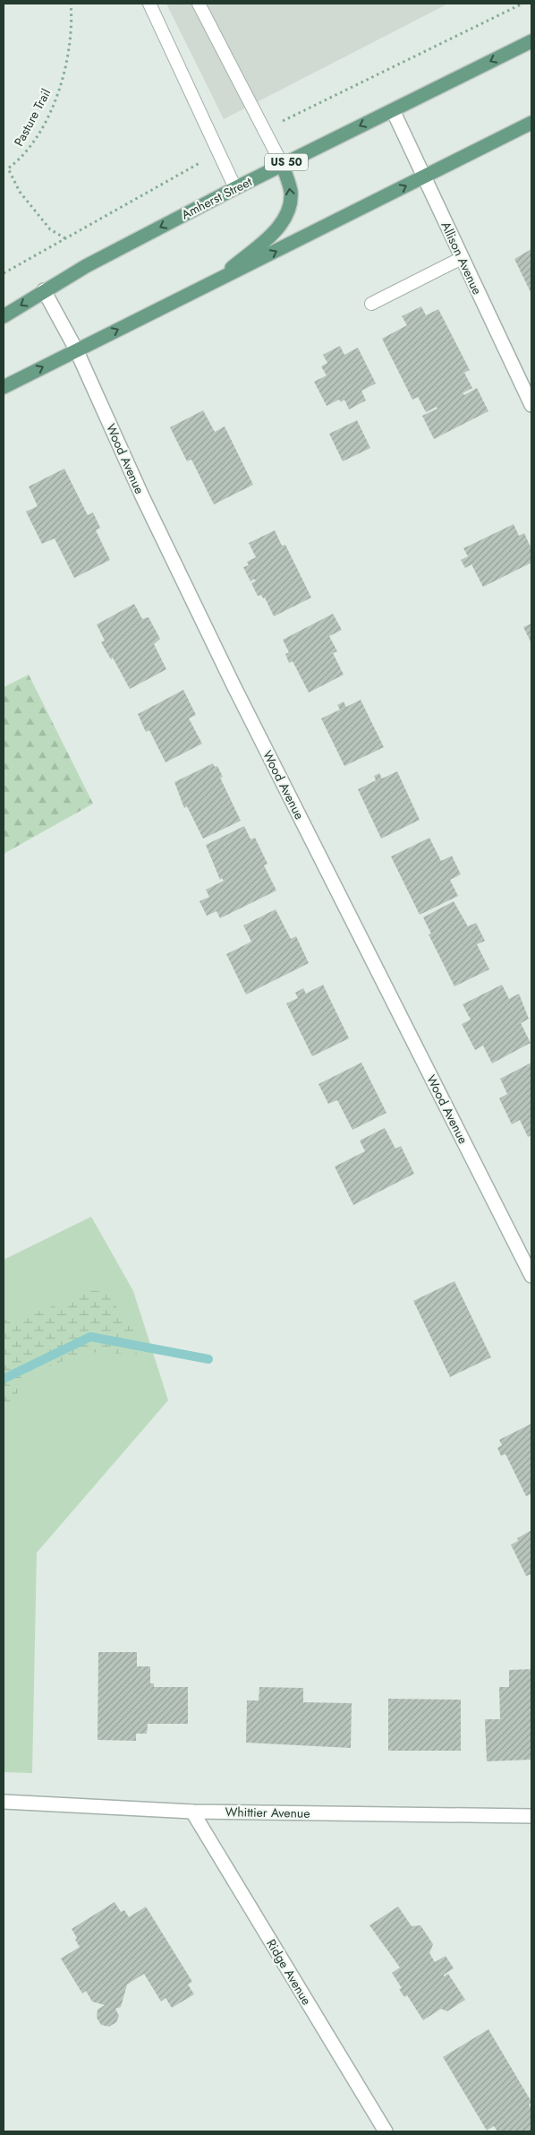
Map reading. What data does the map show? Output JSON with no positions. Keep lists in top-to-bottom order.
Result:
{
  "streets": {
    "main road": ["US 50", "Amherst Street"],
    "street": [
      "Allison Avenue",
      "Wood Avenue",
      "Whittier Avenue",
      "Ridge Avenue"
    ],
    "path": ["Pasture Trail"]
  },
  "crossings": [
    ["Amherst Street", "Allison Avenue"],
    ["Amherst Street", "Wood Avenue"],
    ["Whittier Avenue", "Ridge Avenue"]
  ]
}
